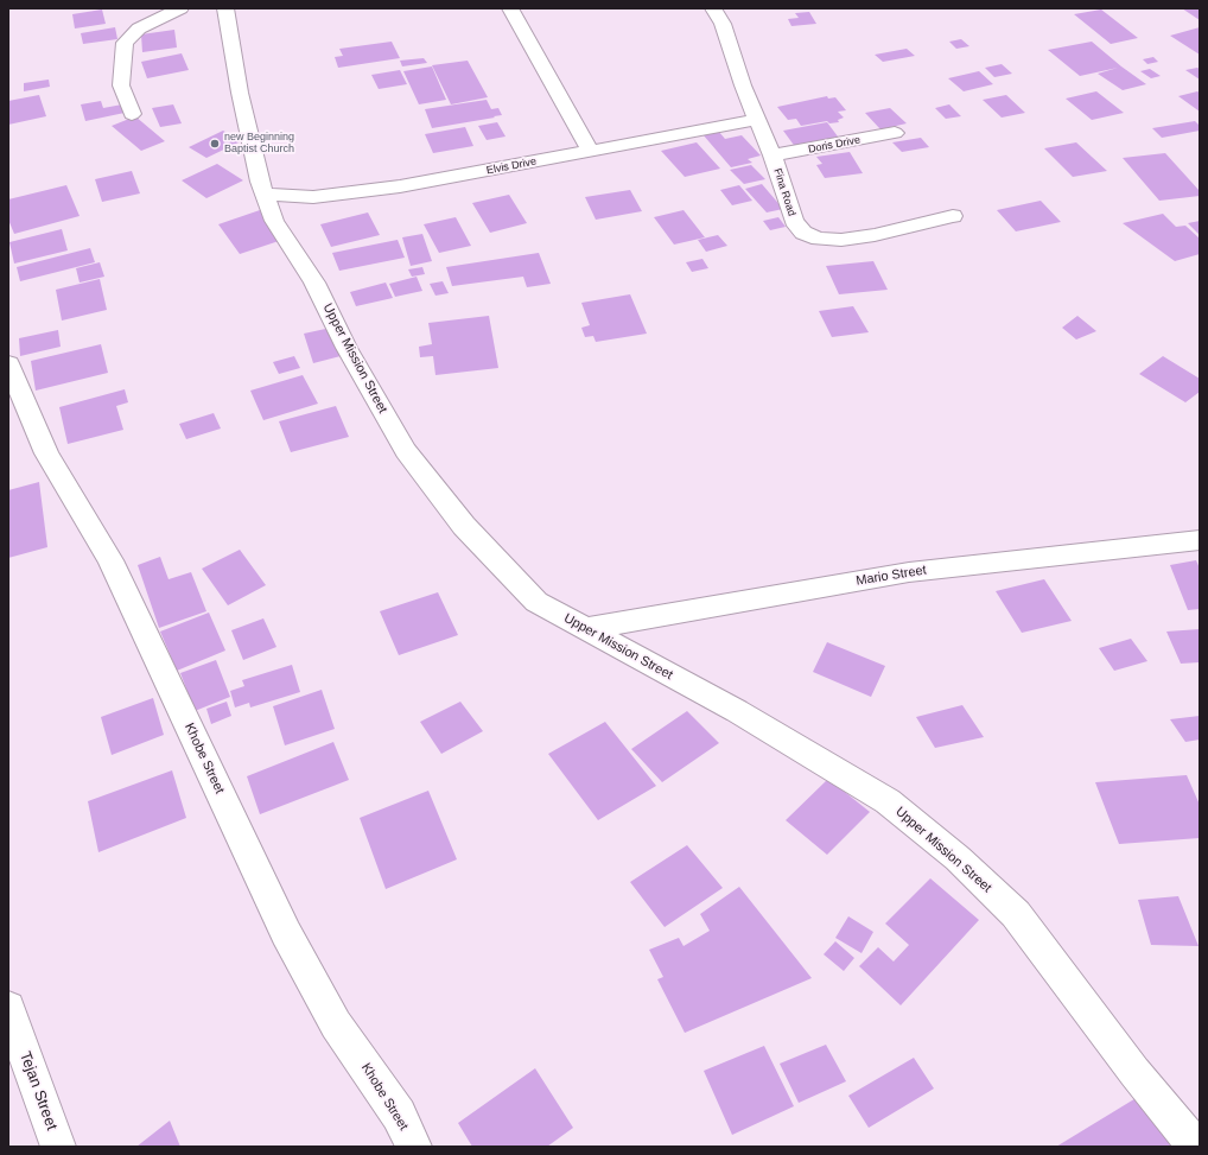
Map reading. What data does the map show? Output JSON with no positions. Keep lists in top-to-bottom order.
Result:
{
  "streets": {
    "street": [
      "Doris Drive",
      "Elvis Drive",
      "Fina Road",
      "Upper Mission Street",
      "Mario Street",
      "Khobe Street",
      "Tejan Street"
    ]
  },
  "crossings": [
    ["Doris Drive", "Fina Road"],
    ["Elvis Drive", "Fina Road"],
    ["Elvis Drive", "Upper Mission Street"],
    ["Upper Mission Street", "Mario Street"]
  ],
  "places": ["new Beginning Baptist Church"]
}
